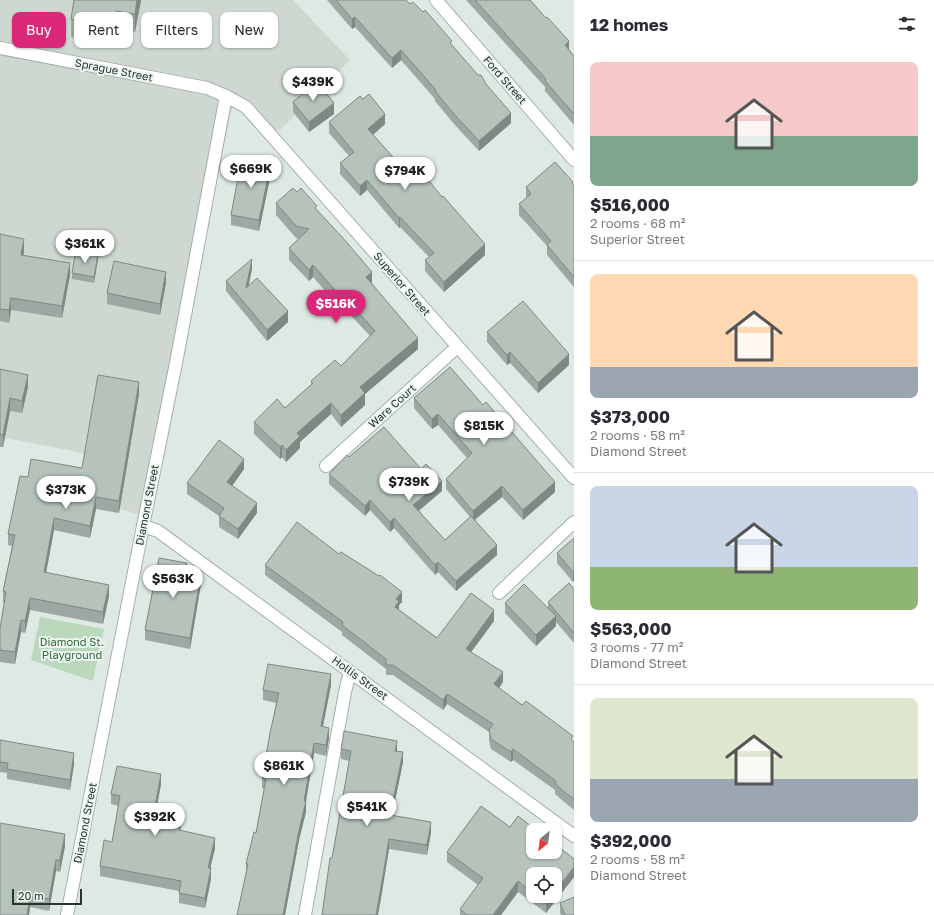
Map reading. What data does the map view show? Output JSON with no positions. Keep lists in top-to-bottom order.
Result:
{
  "streets": {
    "street": [
      "Sprague Street",
      "Ford Street",
      "Superior Street",
      "Ware Court",
      "Diamond Street",
      "Hollis Street"
    ]
  },
  "crossings": [
    ["Sprague Street", "Superior Street"],
    ["Sprague Street", "Diamond Street"],
    ["Superior Street", "Ware Court"],
    ["Superior Street", "Diamond Street"],
    ["Diamond Street", "Hollis Street"]
  ],
  "parks": ["Diamond St. Playground"],
  "scale_bar": "20 m",
  "north": "bottom left",
  "page": {
    "heading": "12 homes",
    "chip": [
      "Buy",
      "Rent",
      "Filters",
      "New"
    ],
    "list": [
      {
        "name": "$516,000",
        "note": "2 rooms · 68 m² · Superior Street"
      },
      {
        "name": "$373,000",
        "note": "2 rooms · 58 m² · Diamond Street"
      },
      {
        "name": "$563,000",
        "note": "3 rooms · 77 m² · Diamond Street"
      },
      {
        "name": "$392,000",
        "note": "2 rooms · 58 m² · Diamond Street"
      }
    ],
    "price": [
      "$439K",
      "$669K",
      "$794K",
      "$361K",
      "$516K",
      "$815K",
      "$739K",
      "$373K",
      "$563K",
      "$861K",
      "$541K",
      "$392K"
    ],
    "scale": "20 m"
  }
}
